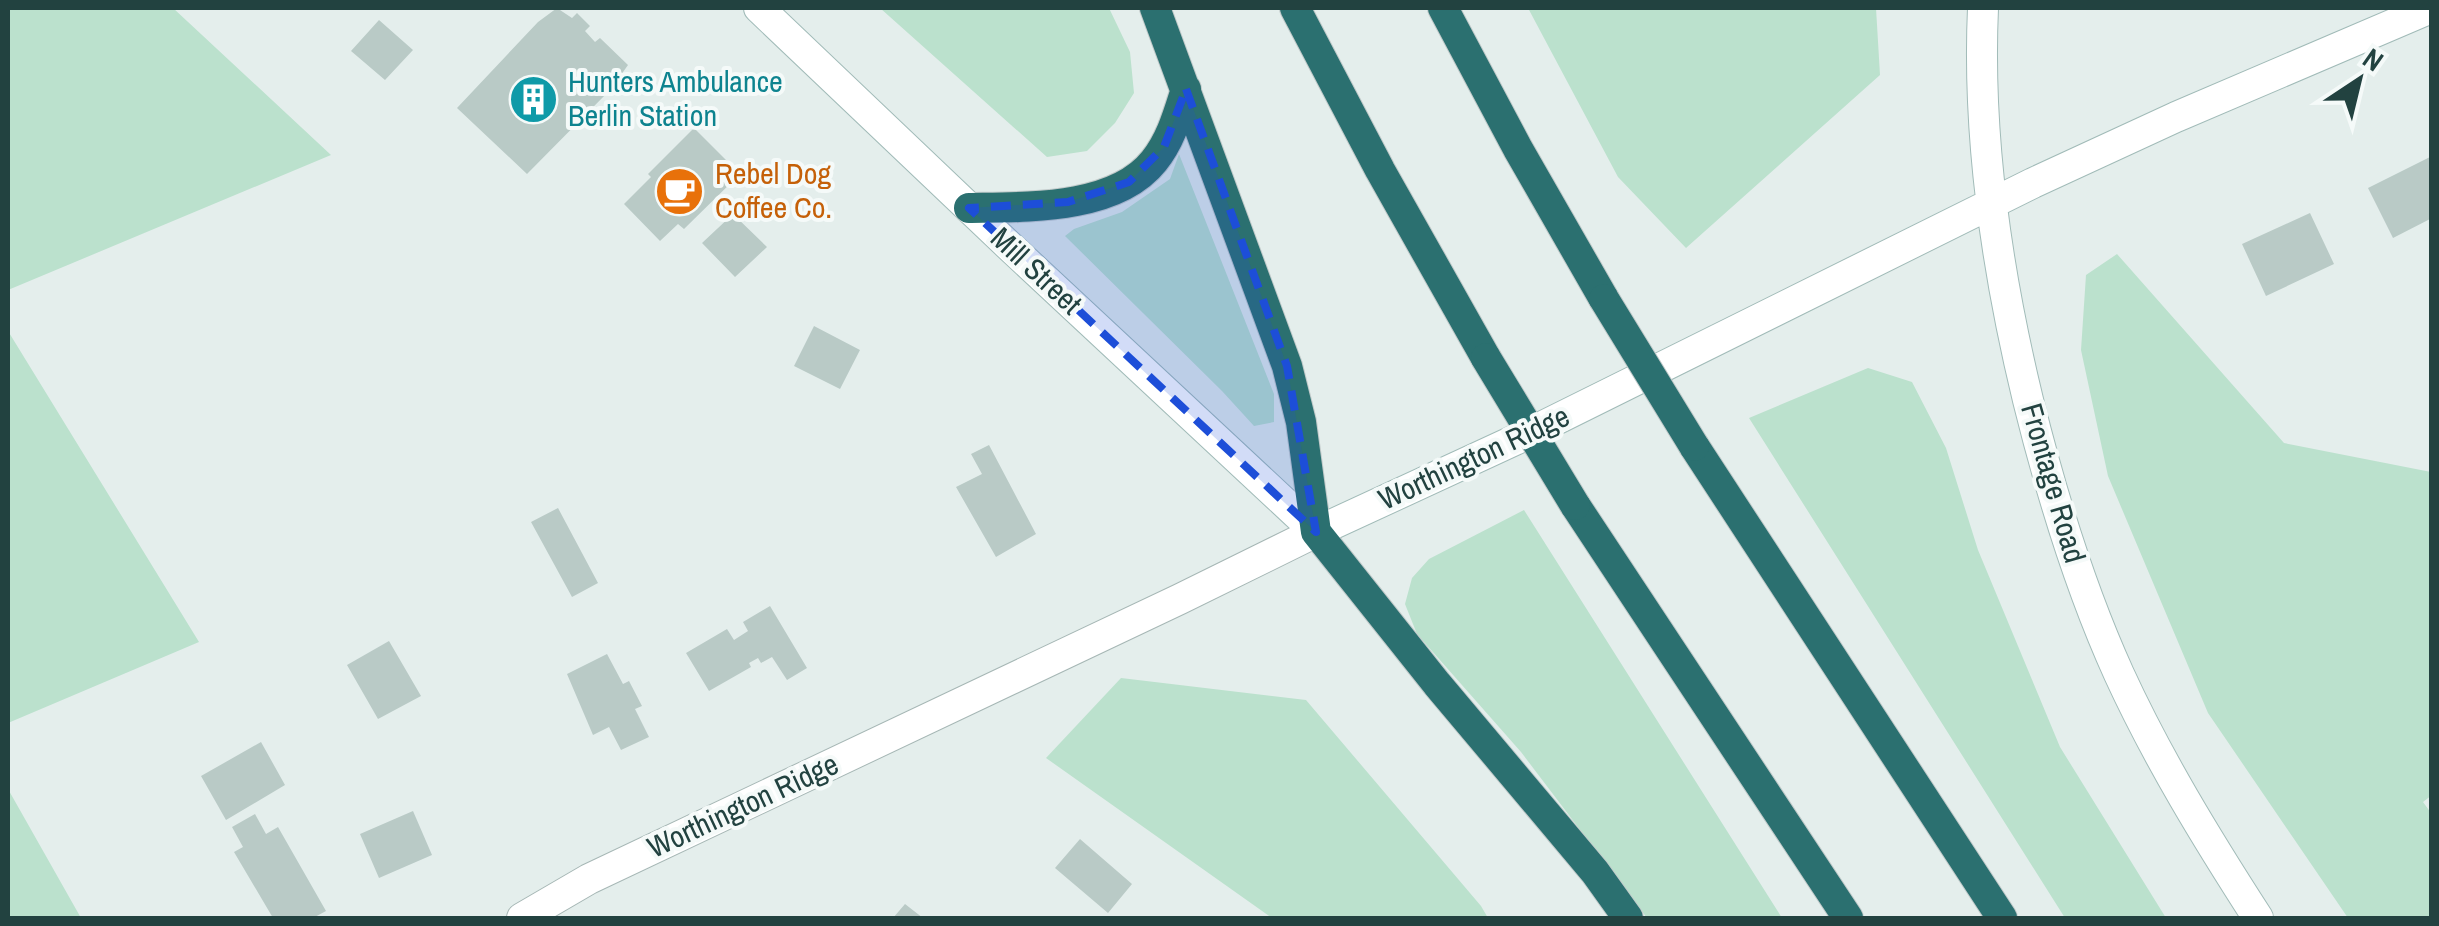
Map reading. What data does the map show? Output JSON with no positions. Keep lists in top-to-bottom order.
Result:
{
  "streets": {
    "main road": ["Mill Street", "Worthington Ridge", "Frontage Road"]
  },
  "crossings": [
    ["Mill Street", "Worthington Ridge"],
    ["Worthington Ridge", "Frontage Road"]
  ],
  "places": {
    "building": ["Hunters Ambulance Berlin Station"],
    "cafe": ["Rebel Dog Coffee Co."]
  },
  "north": "top right"
}
